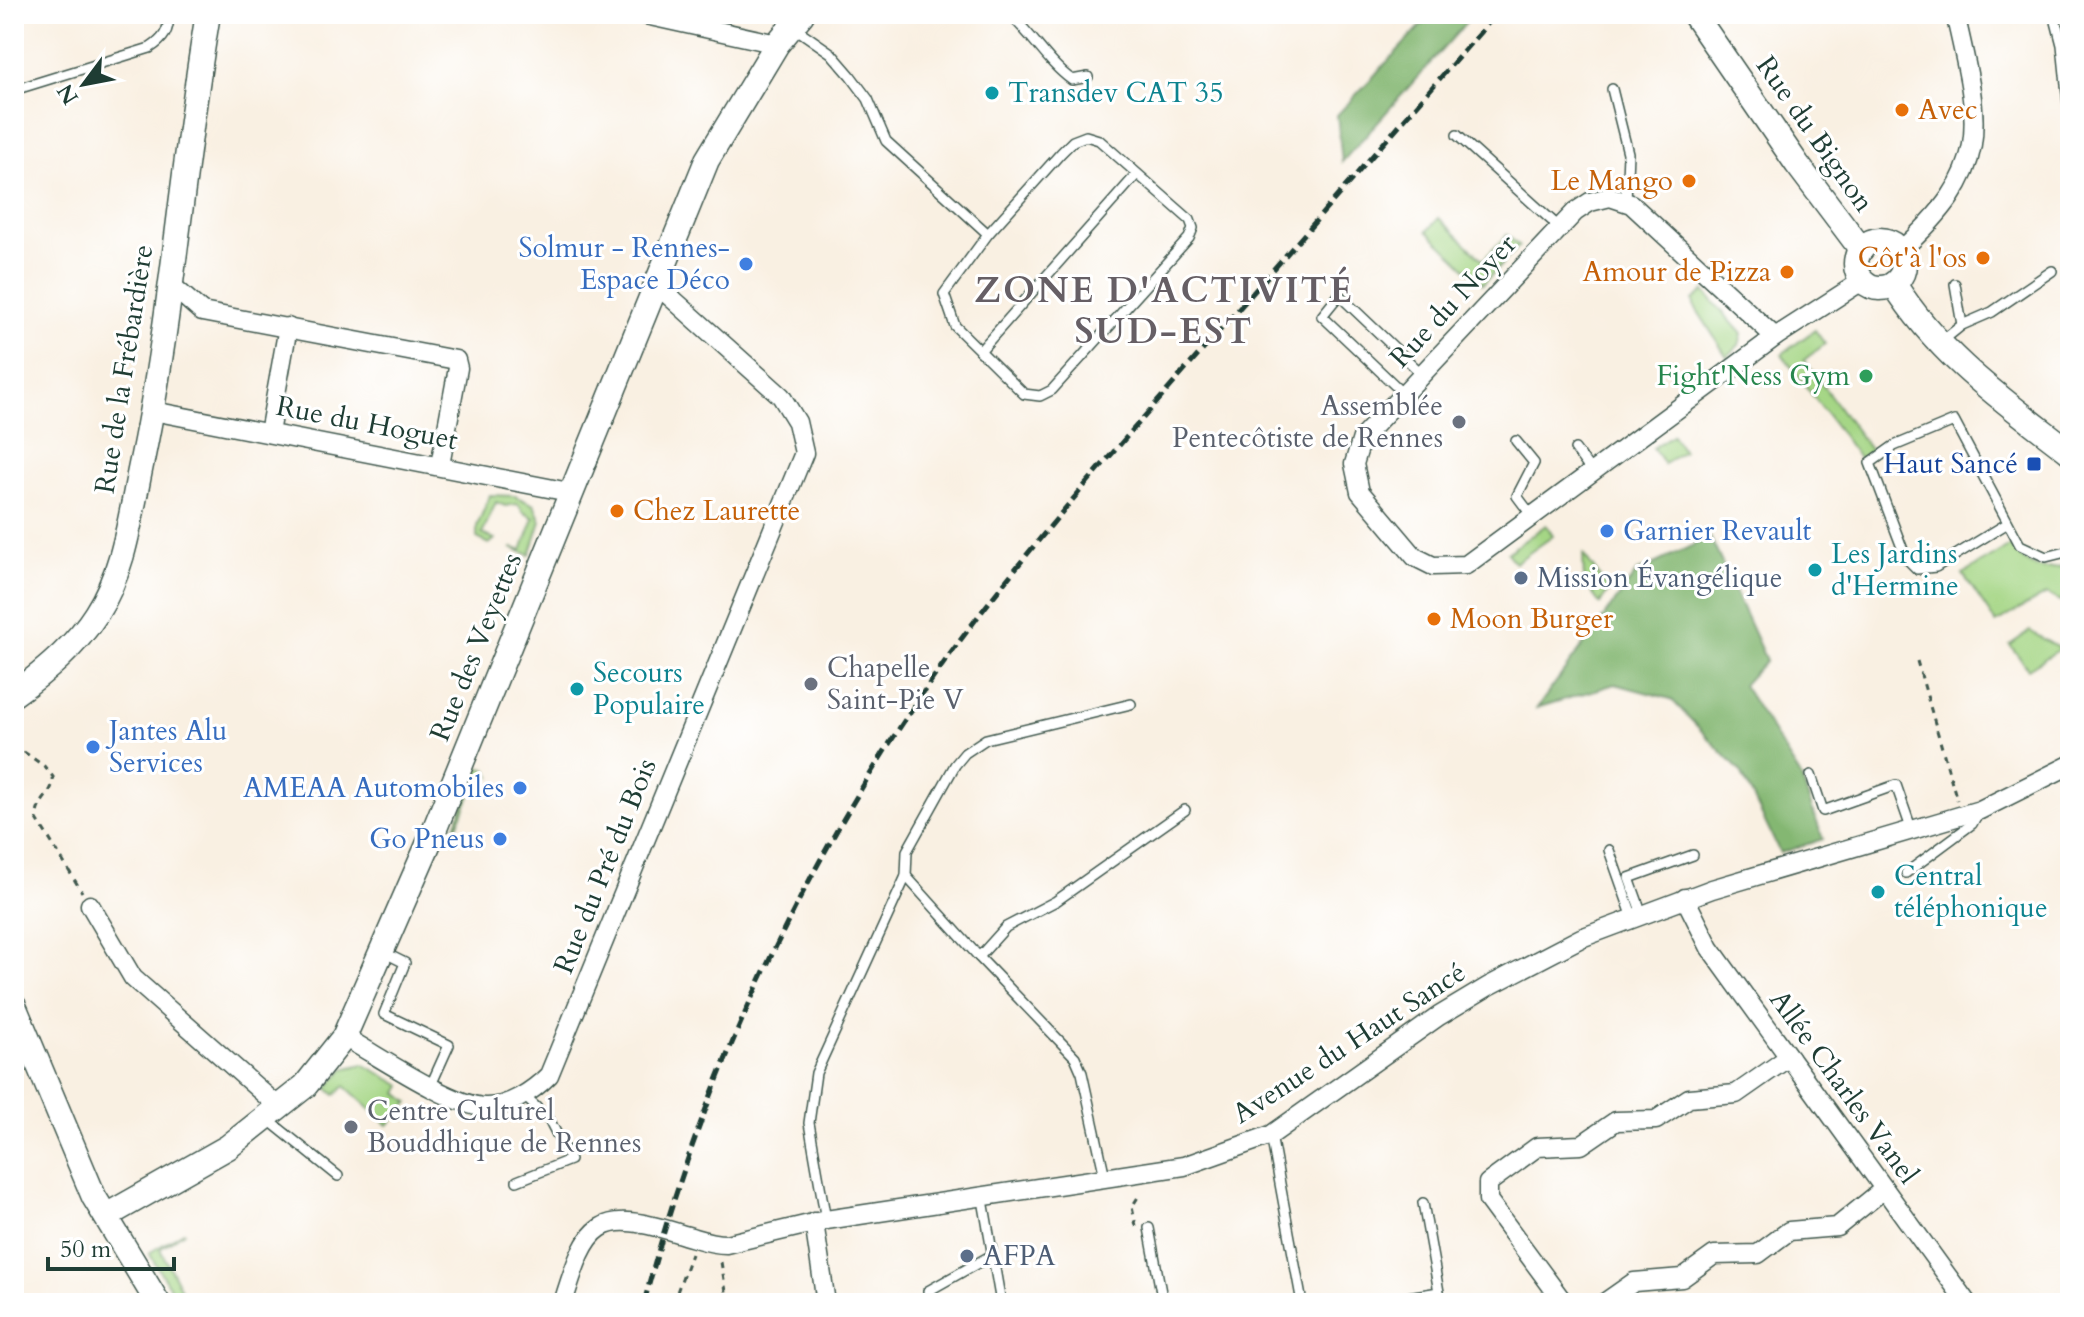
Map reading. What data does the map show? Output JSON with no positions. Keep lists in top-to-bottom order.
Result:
{
  "streets": {
    "street": [
      "Rue du Bignon",
      "Rue du Noyer",
      "Rue de la Frébardière",
      "Rue du Hoguet",
      "Rue des Veyettes",
      "Rue du Pré du Bois",
      "Avenue du Haut Sancé",
      "Allée Charles Vanel"
    ]
  },
  "crossings": [
    ["Rue du Bignon", "Rue du Noyer"],
    ["Rue de la Frébardière", "Rue du Hoguet"],
    ["Rue du Hoguet", "Rue des Veyettes"],
    ["Rue des Veyettes", "Rue du Pré du Bois"],
    ["Avenue du Haut Sancé", "Allée Charles Vanel"]
  ],
  "districts": ["ZONE D'ACTIVITÉ SUD-EST"],
  "places": {
    "other": [
      "Transdev CAT 35",
      "Avec",
      "Le Mango",
      "Côt'à l'os",
      "Solmur - Rennes- Espace Déco",
      "Amour de Pizza",
      "Fight'Ness Gym",
      "Assemblée Pentecôtiste de Rennes",
      "Chez Laurette",
      "Garnier Revault",
      "Les Jardins d'Hermine",
      "Mission Évangélique",
      "Moon Burger",
      "Chapelle Saint-Pie V",
      "Secours Populaire",
      "Jantes Alu Services",
      "AMEAA Automobiles",
      "Go Pneus",
      "Central téléphonique",
      "Centre Culturel Bouddhique de Rennes",
      "AFPA"
    ],
    "transit": ["Haut Sancé"]
  },
  "scale_bar": "50 m",
  "north": "bottom left"
}
